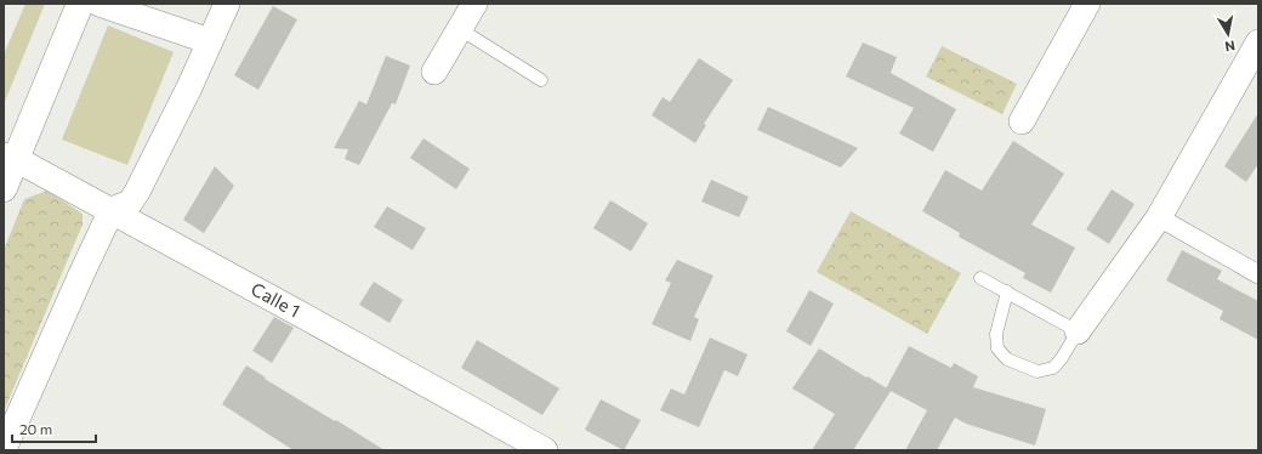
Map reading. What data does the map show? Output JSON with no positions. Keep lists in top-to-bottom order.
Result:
{
  "streets": {
    "street": ["Calle 1"]
  },
  "scale_bar": "20 m",
  "north": "bottom"
}
